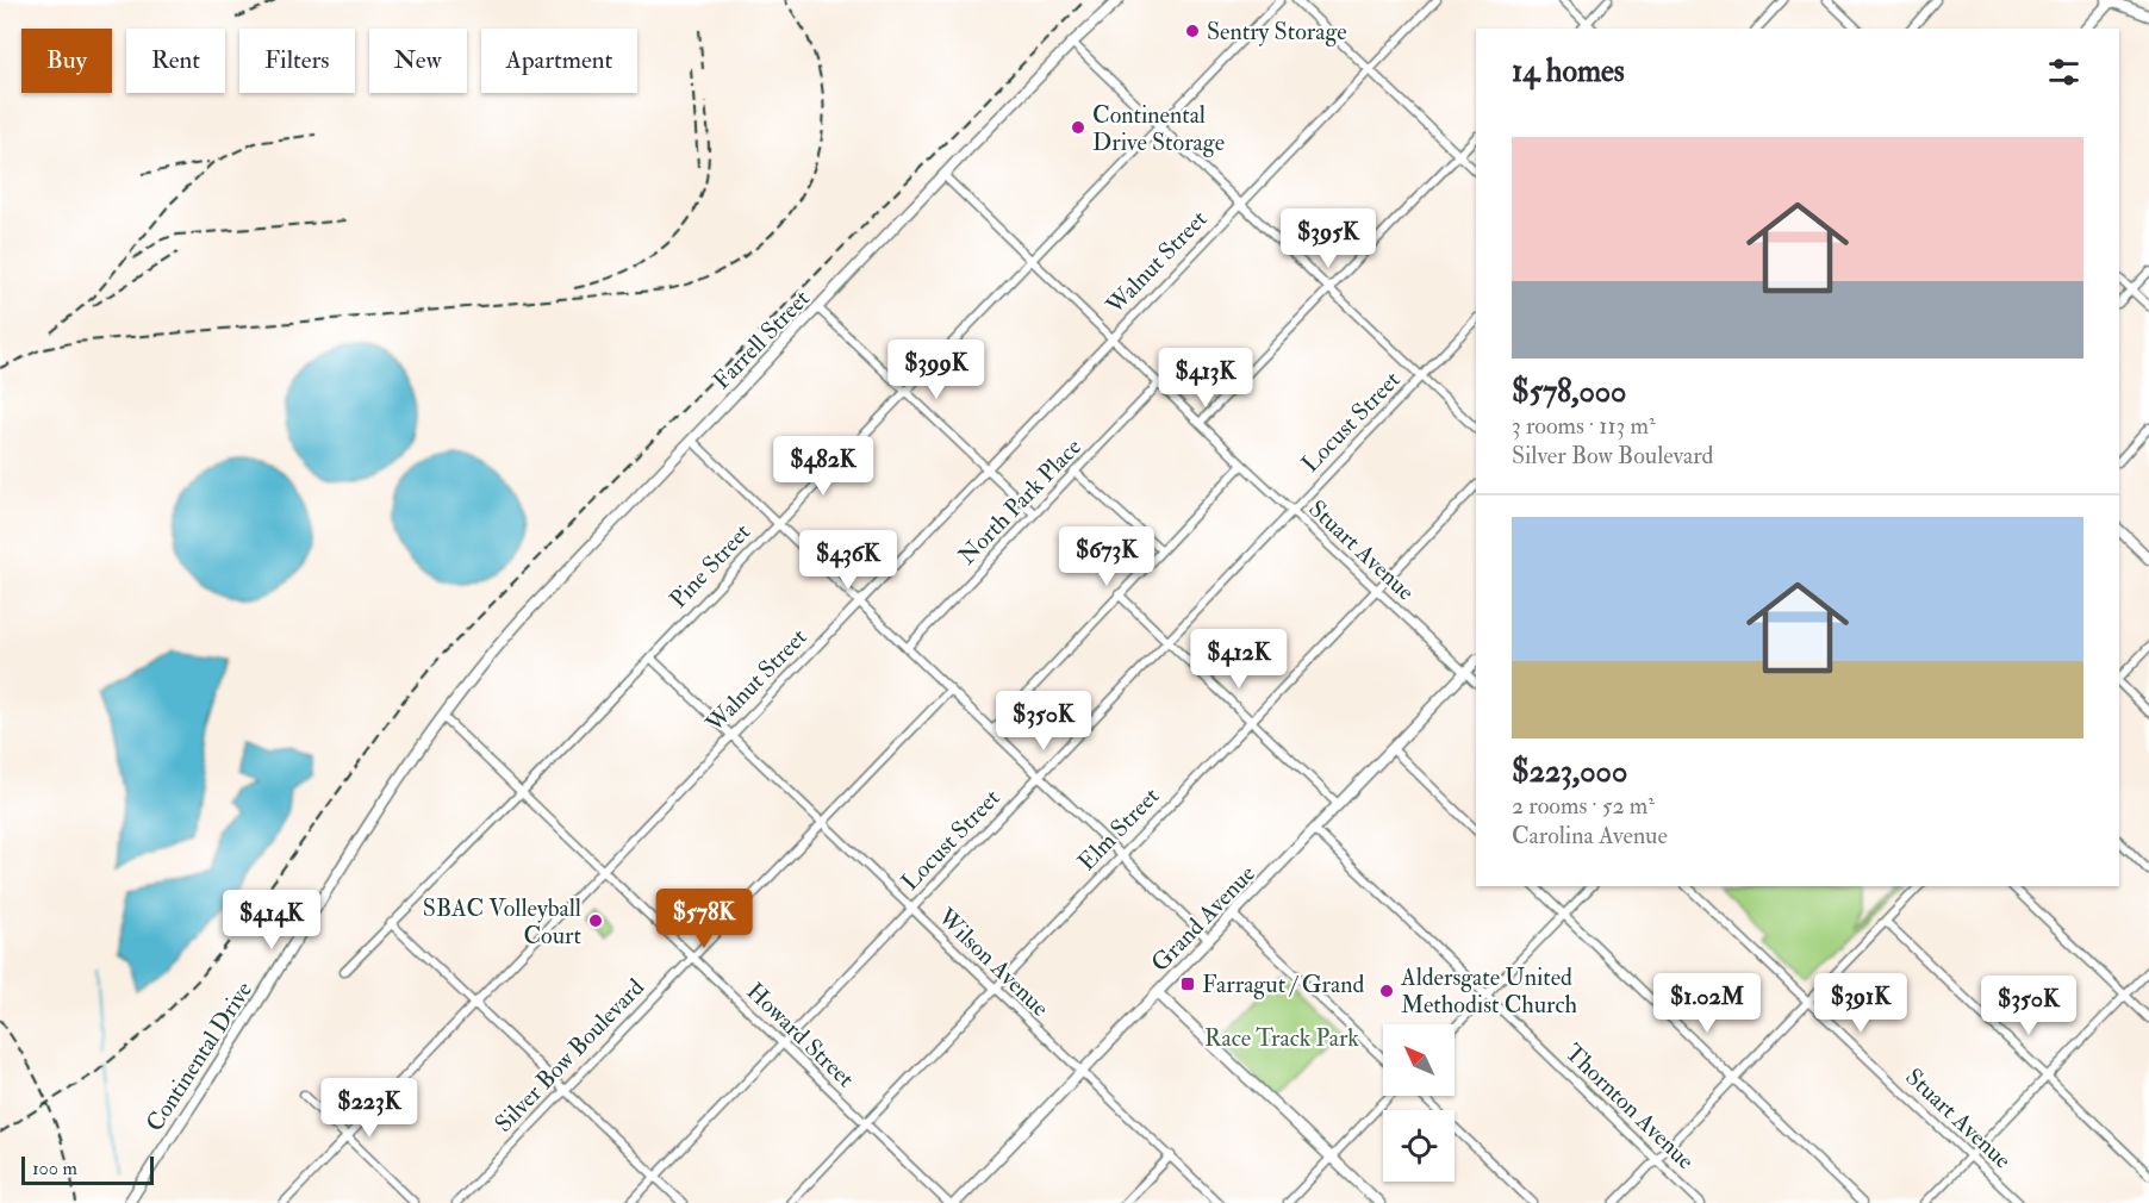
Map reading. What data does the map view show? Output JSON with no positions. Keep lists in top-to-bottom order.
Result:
{
  "streets": {
    "main road": ["Farrell Street", "Grand Avenue", "Continental Drive"],
    "street": [
      "Walnut Street",
      "Locust Street",
      "North Park Place",
      "Stuart Avenue",
      "Pine Street",
      "Elm Street",
      "Wilson Avenue",
      "Howard Street",
      "Silver Bow Boulevard",
      "Thornton Avenue"
    ]
  },
  "crossings": [
    ["Walnut Street", "Stuart Avenue"],
    ["Walnut Street", "Wilson Avenue"],
    ["Walnut Street", "Howard Street"],
    ["Farrell Street", "Stuart Avenue"],
    ["Farrell Street", "Howard Street"],
    ["Farrell Street", "Continental Drive"],
    ["Locust Street", "Stuart Avenue"],
    ["Locust Street", "Wilson Avenue"],
    ["Locust Street", "Howard Street"],
    ["North Park Place", "Stuart Avenue"],
    ["Stuart Avenue", "Pine Street"],
    ["Stuart Avenue", "Elm Street"],
    ["Stuart Avenue", "Grand Avenue"],
    ["Pine Street", "Wilson Avenue"],
    ["Pine Street", "Howard Street"],
    ["Elm Street", "Wilson Avenue"],
    ["Elm Street", "Howard Street"],
    ["Grand Avenue", "Wilson Avenue"],
    ["Grand Avenue", "Thornton Avenue"],
    ["Wilson Avenue", "Silver Bow Boulevard"],
    ["Howard Street", "Silver Bow Boulevard"],
    ["Howard Street", "Continental Drive"]
  ],
  "parks": ["Race Track Park"],
  "places": {
    "other": [
      "Sentry Storage",
      "Continental Drive Storage",
      "SBAC Volleyball Court",
      "Aldersgate United Methodist Church"
    ],
    "transit": ["Farragut / Grand"]
  },
  "scale_bar": "100 m",
  "north": "top left",
  "page": {
    "chip": [
      "Buy",
      "Rent",
      "Filters",
      "New",
      "Apartment"
    ],
    "heading": "14 homes",
    "list": [
      {
        "name": "$578,000",
        "note": "3 rooms · 113 m² · Silver Bow Boulevard"
      },
      {
        "name": "$223,000",
        "note": "2 rooms · 52 m² · Carolina Avenue"
      }
    ],
    "price": [
      "$395K",
      "$399K",
      "$413K",
      "$482K",
      "$673K",
      "$436K",
      "$412K",
      "$350K",
      "$578K",
      "$414K",
      "$1.02M",
      "$391K",
      "$350K",
      "$223K"
    ],
    "scale": "100 m"
  }
}
